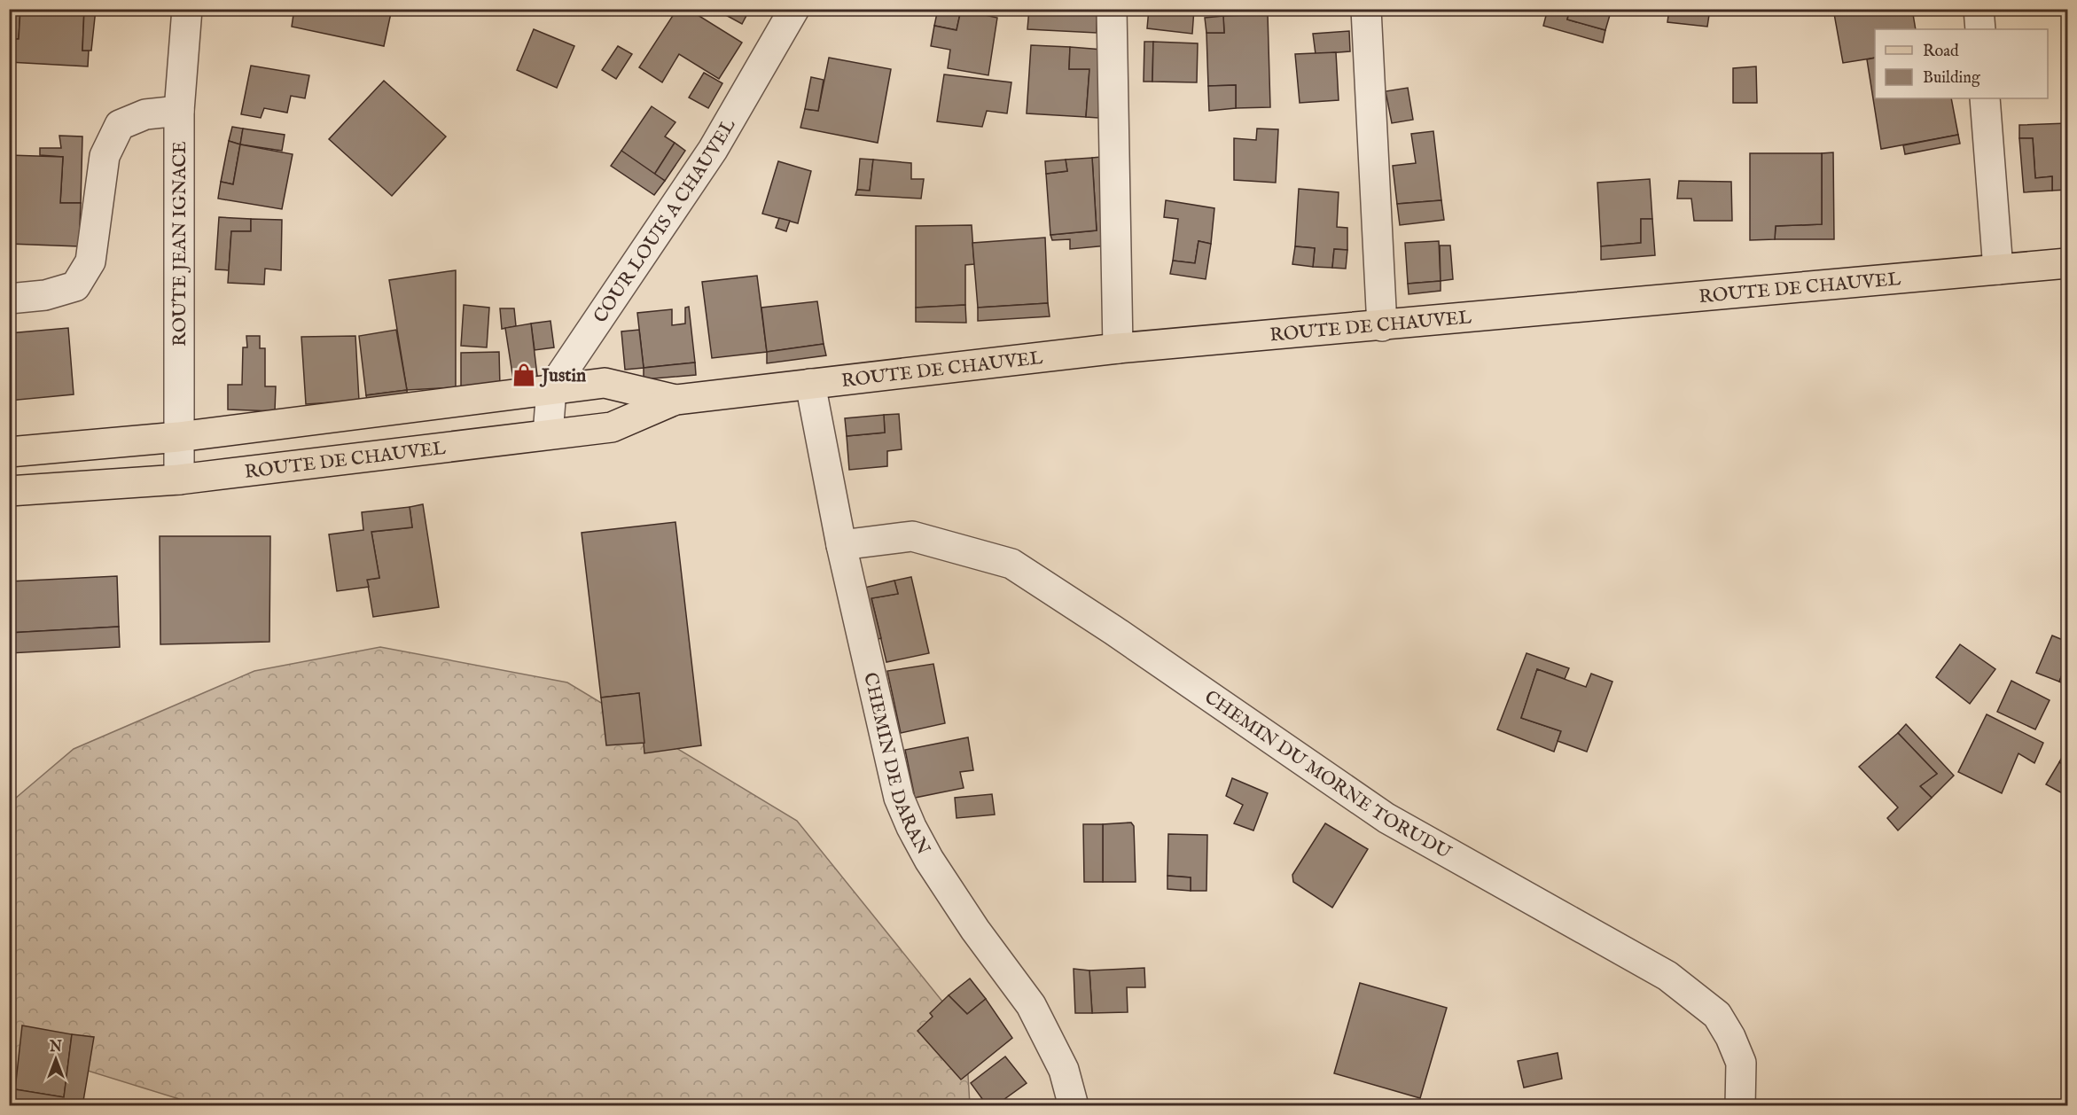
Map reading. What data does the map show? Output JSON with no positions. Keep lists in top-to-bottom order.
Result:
{
  "streets": {
    "main road": ["ROUTE DE CHAUVEL"],
    "street": [
      "COUR LOUIS A CHAUVEL",
      "ROUTE JEAN IGNACE",
      "CHEMIN DE DARAN",
      "CHEMIN DU MORNE TORUDU"
    ]
  },
  "crossings": [
    ["COUR LOUIS A CHAUVEL", "ROUTE DE CHAUVEL"],
    ["ROUTE JEAN IGNACE", "ROUTE DE CHAUVEL"],
    ["ROUTE DE CHAUVEL", "CHEMIN DE DARAN"],
    ["CHEMIN DE DARAN", "CHEMIN DU MORNE TORUDU"]
  ],
  "places": {
    "shop": ["Justin"]
  },
  "legend": ["Road", "Building"],
  "north": "top"
}
